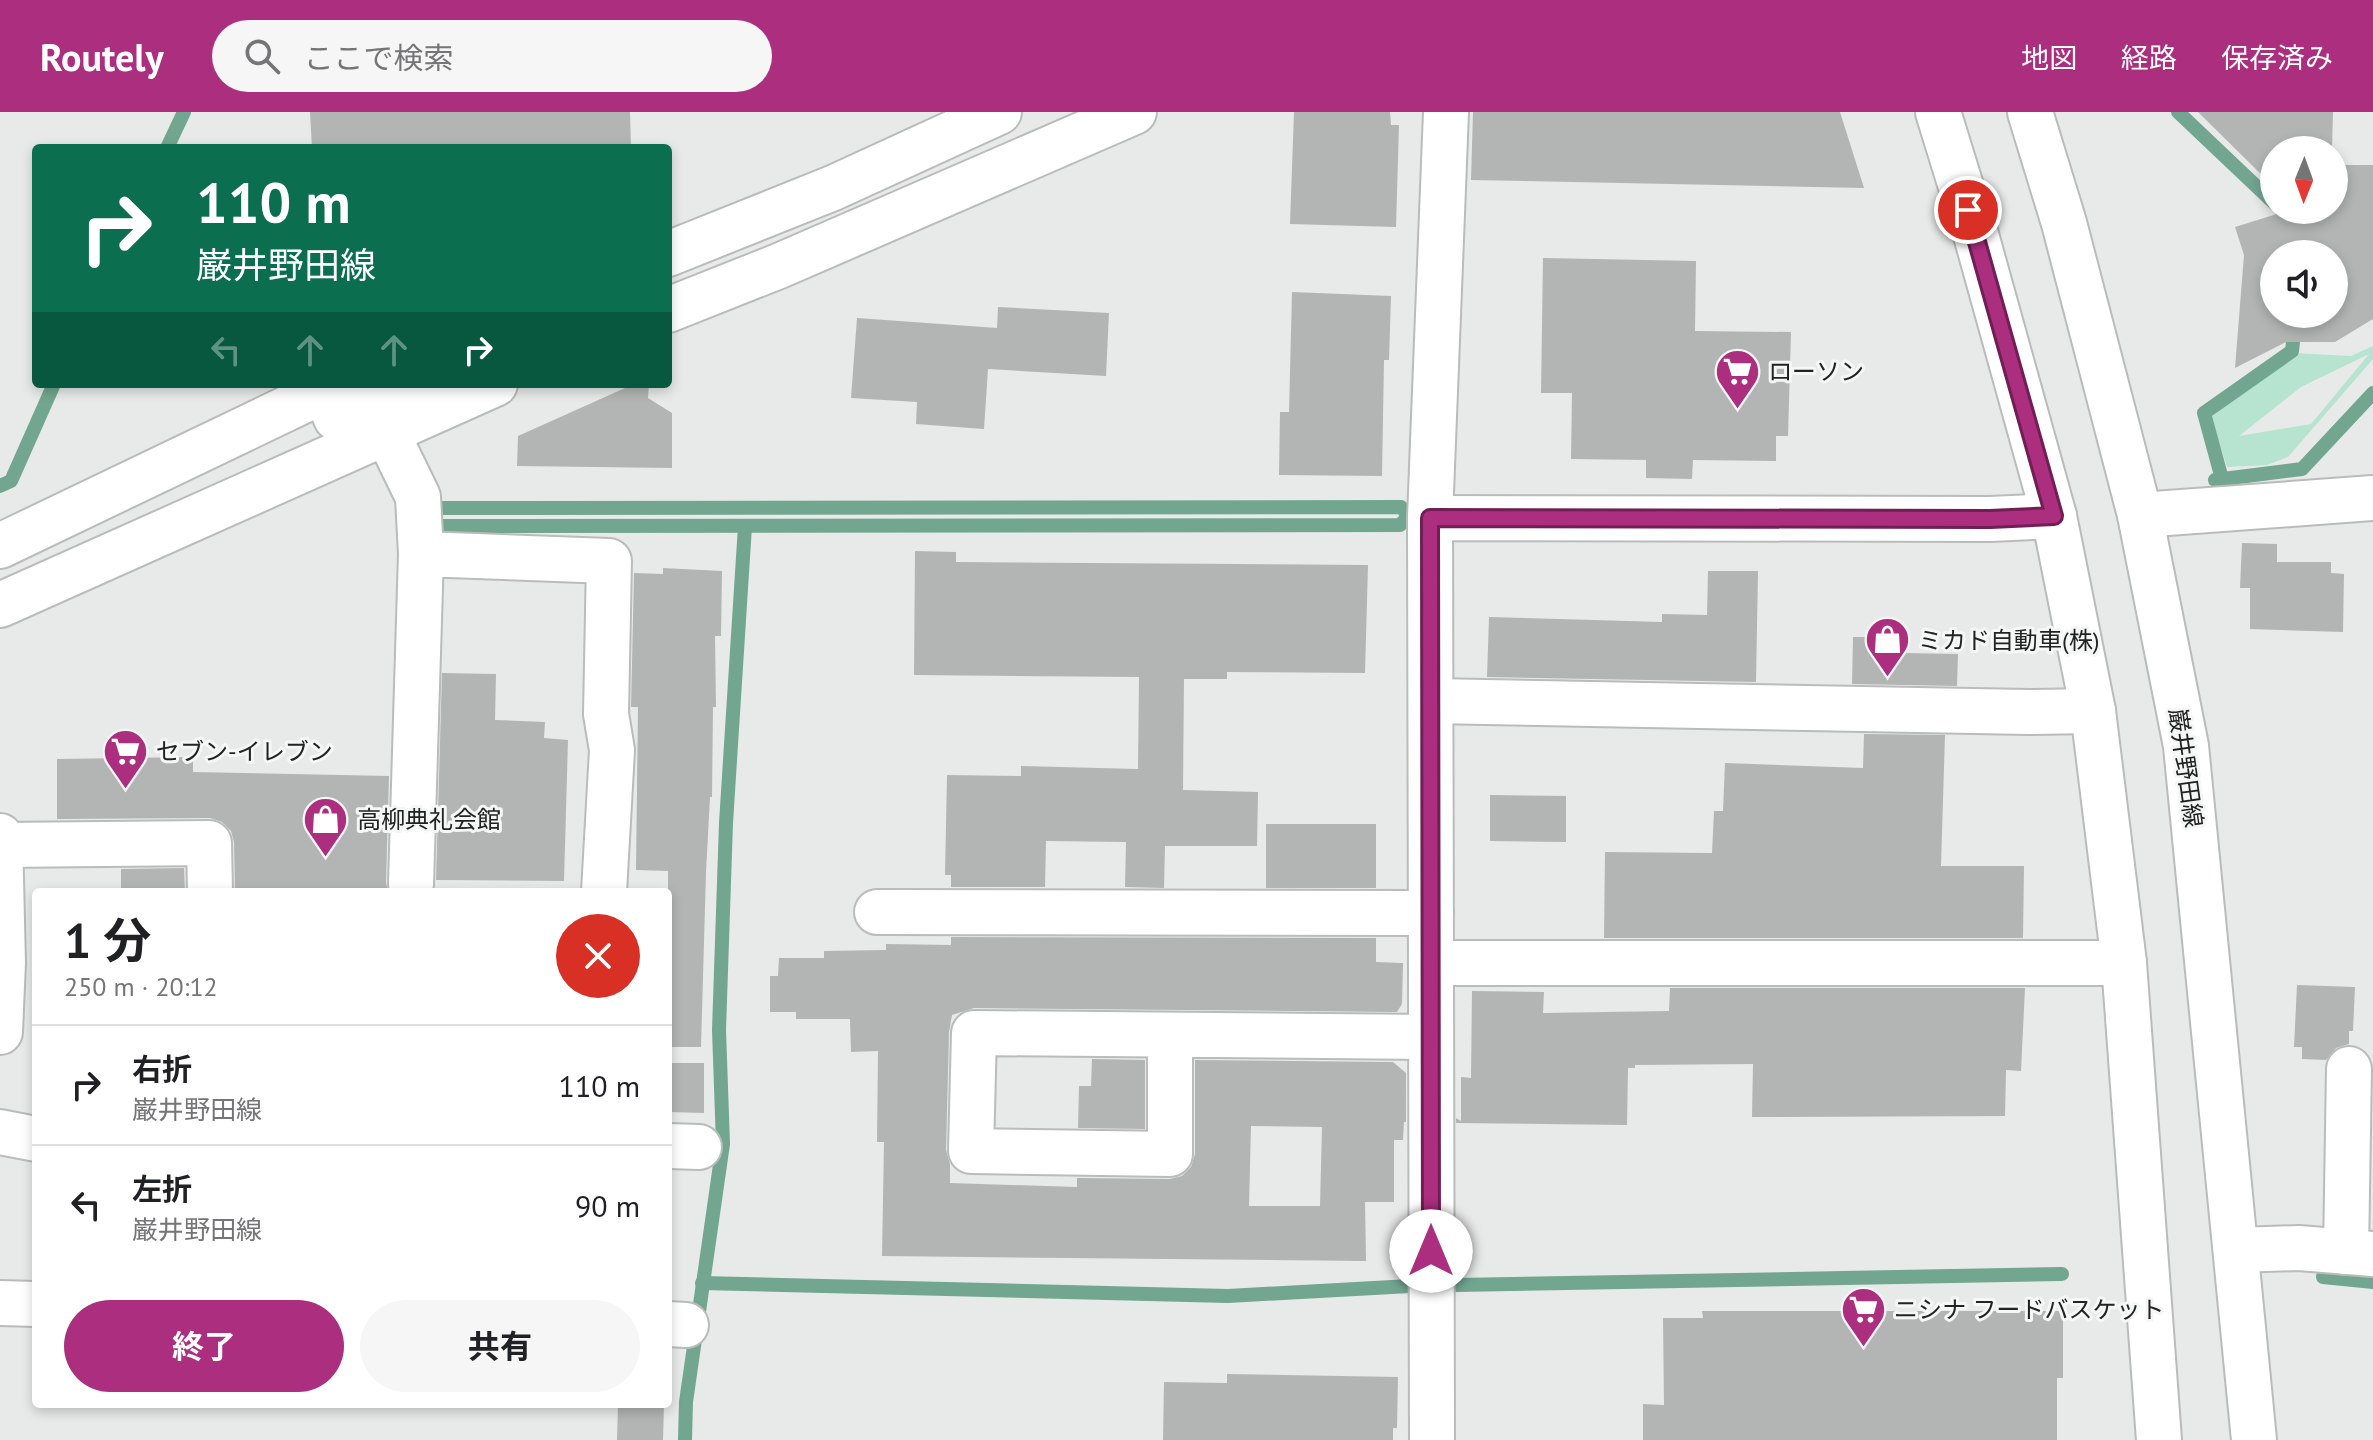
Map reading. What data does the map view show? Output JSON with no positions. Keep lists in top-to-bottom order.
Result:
{
  "streets": {
    "street": ["巌井野田線"]
  },
  "places": {
    "supermarket": ["ローソン", "セブン-イレブン", "ニシナ フードバスケット"],
    "shop": ["ミカド自動車(株)", "高柳典礼会館"]
  },
  "north": "bottom",
  "page": {
    "header": "Routely",
    "search": "ここで検索",
    "nav": ["地図", "経路", "保存済み"],
    "turn": ["110 m", "巌井野田線"],
    "heading": ["1 分", "250 m · 20:12"],
    "list": [
      {
        "name": "右折",
        "note": "巌井野田線",
        "value": "110 m"
      },
      {
        "name": "左折",
        "note": "巌井野田線",
        "value": "90 m"
      }
    ],
    "buttons": ["終了", "共有"]
  }
}
